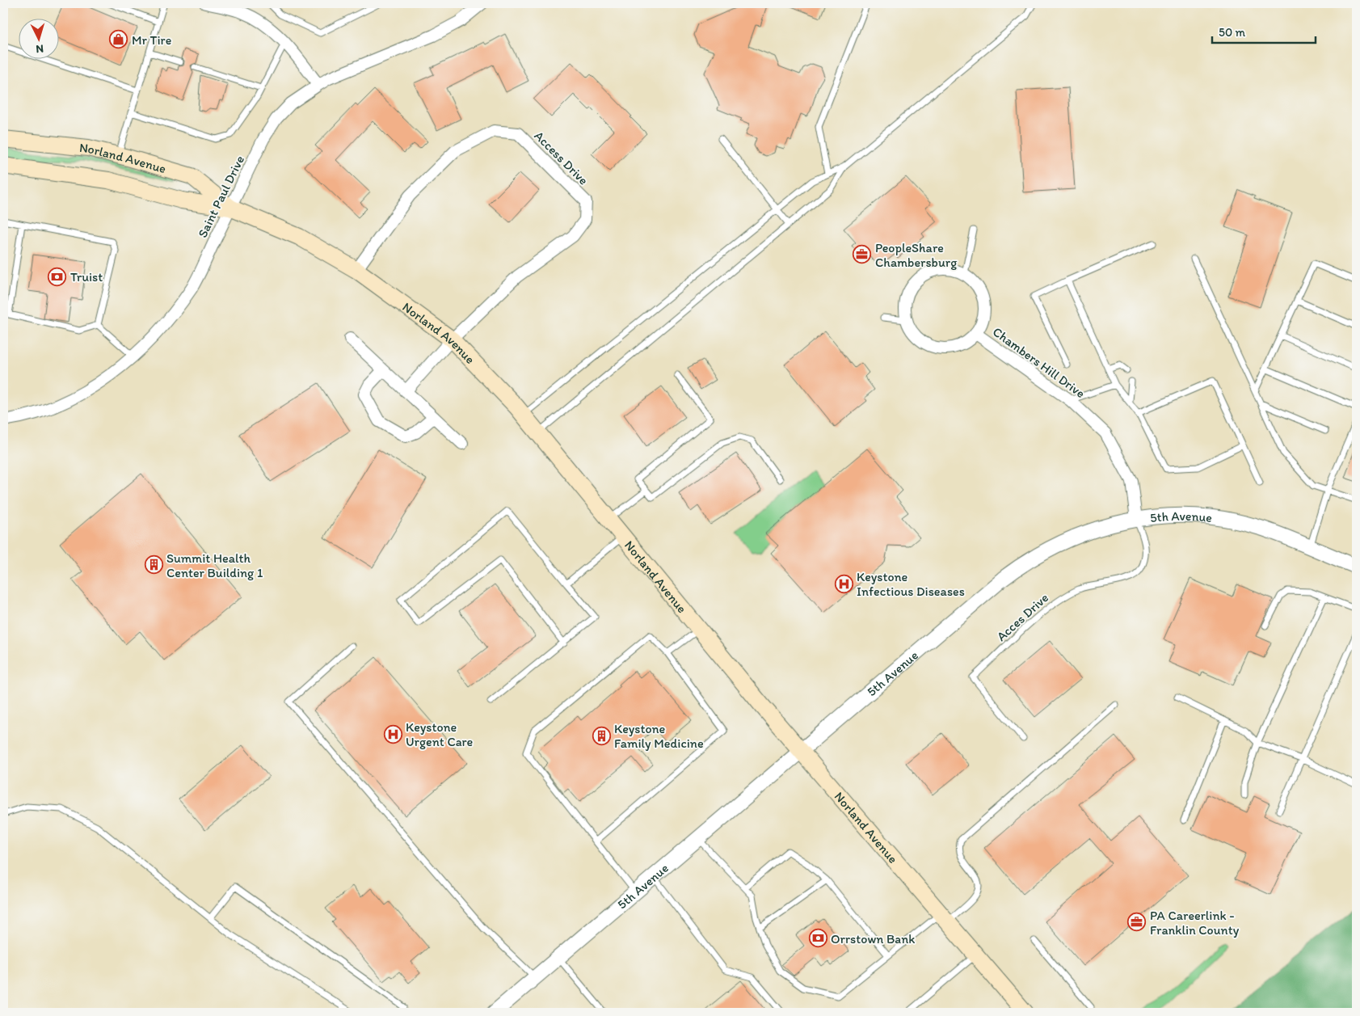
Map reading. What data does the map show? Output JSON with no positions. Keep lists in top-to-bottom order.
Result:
{
  "streets": {
    "main road": ["Norland Avenue"],
    "street": [
      "Access Drive",
      "Saint Paul Drive",
      "Chambers Hill Drive",
      "5th Avenue"
    ],
    "lane": ["Acces Drive"]
  },
  "crossings": [
    ["Access Drive", "Norland Avenue"],
    ["Norland Avenue", "Saint Paul Drive"],
    ["Norland Avenue", "5th Avenue"],
    ["Chambers Hill Drive", "5th Avenue"],
    ["Chambers Hill Drive", "Acces Drive"],
    ["5th Avenue", "Acces Drive"]
  ],
  "places": {
    "shop": ["Mr Tire"],
    "office": ["PeopleShare Chambersburg", "PA Careerlink - Franklin County"],
    "bank": ["Truist", "Orrstown Bank"],
    "building": ["Summit Health Center Building 1", "Keystone Family Medicine"],
    "hospital": ["Keystone Infectious Diseases", "Keystone Urgent Care"]
  },
  "scale_bar": "50 m",
  "north": "bottom"
}
